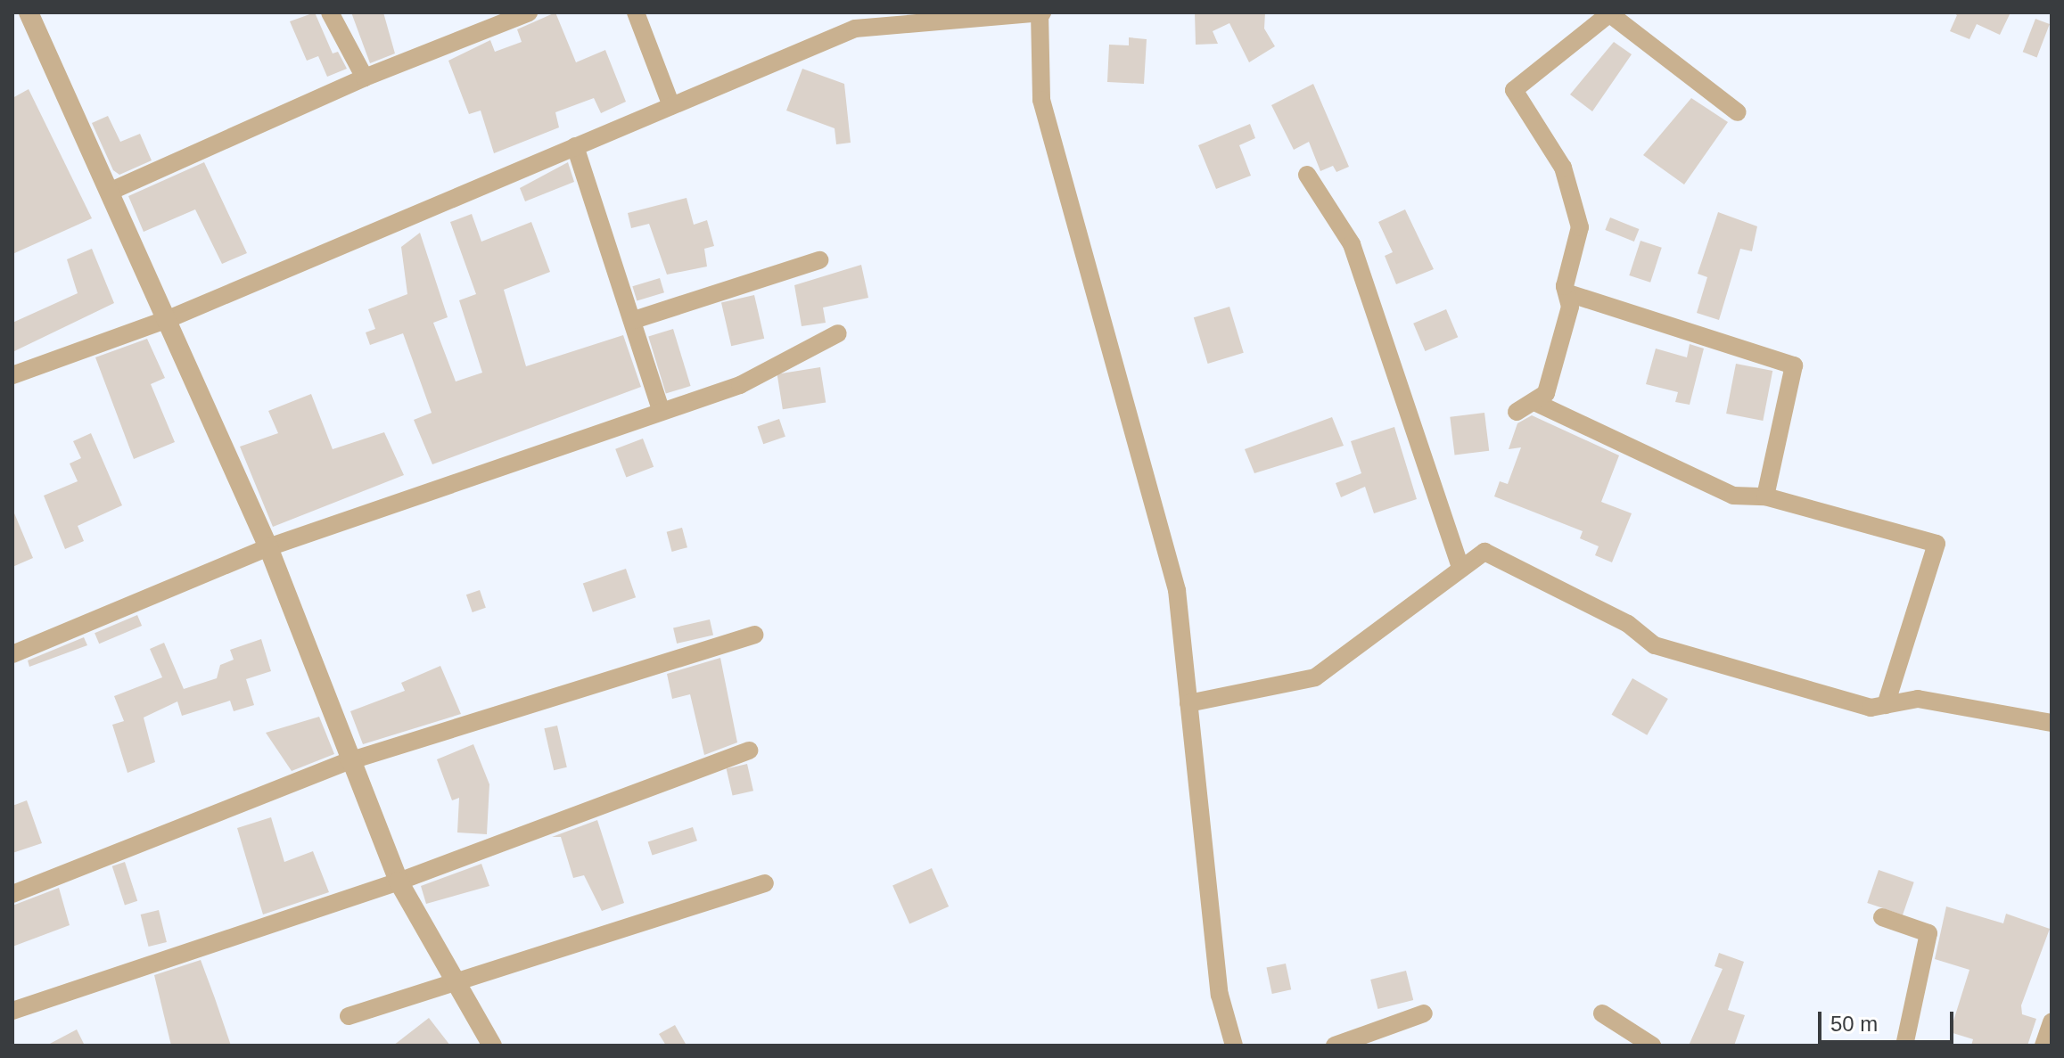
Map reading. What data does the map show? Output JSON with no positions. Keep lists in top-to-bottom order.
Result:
{
  "scale_bar": "50 m"
}
